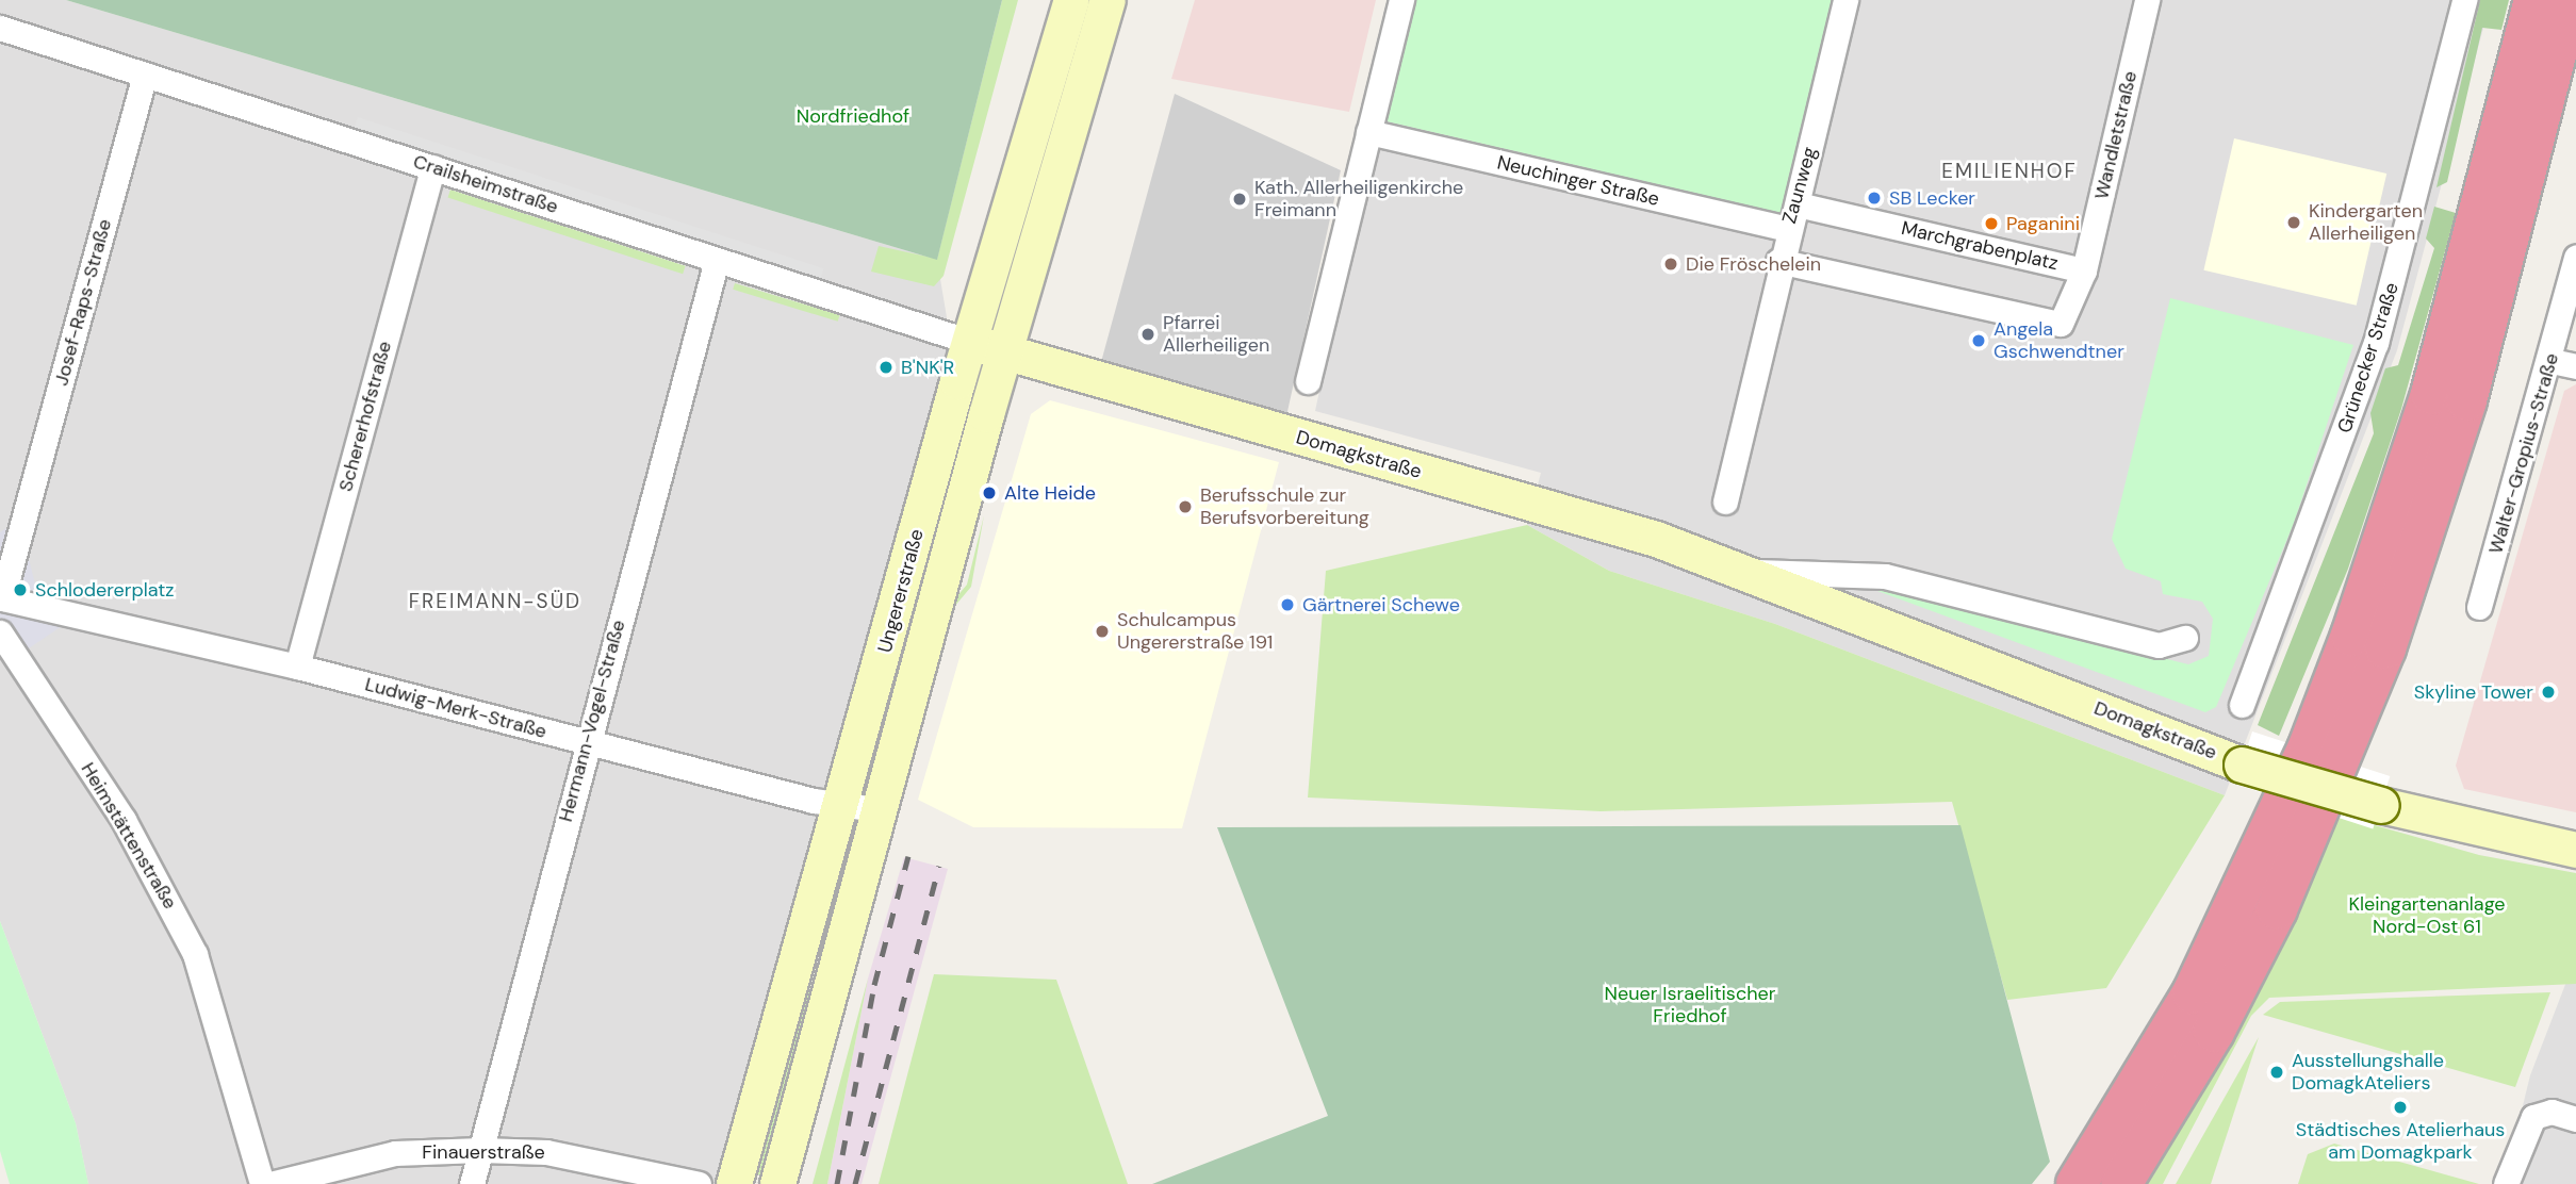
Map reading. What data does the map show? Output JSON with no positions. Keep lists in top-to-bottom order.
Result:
{
  "streets": {
    "main road": ["Domagkstraße", "Ungererstraße"],
    "street": [
      "Wandletstraße",
      "Neuchinger Straße",
      "Crailsheimstraße",
      "Zaunweg",
      "Marchgrabenplatz",
      "Josef-Raps-Straße",
      "Grünecker Straße",
      "Schererhofstraße",
      "Walter-Gropius-Straße",
      "Ludwig-Merk-Straße",
      "Hermann-Vogel-Straße",
      "Heimstättenstraße",
      "Finauerstraße"
    ]
  },
  "crossings": [
    ["Wandletstraße", "Marchgrabenplatz"],
    ["Neuchinger Straße", "Zaunweg"],
    ["Crailsheimstraße", "Josef-Raps-Straße"],
    ["Crailsheimstraße", "Schererhofstraße"],
    ["Crailsheimstraße", "Domagkstraße"],
    ["Crailsheimstraße", "Ungererstraße"],
    ["Crailsheimstraße", "Hermann-Vogel-Straße"],
    ["Zaunweg", "Marchgrabenplatz"],
    ["Josef-Raps-Straße", "Ludwig-Merk-Straße"],
    ["Schererhofstraße", "Ludwig-Merk-Straße"],
    ["Domagkstraße", "Ungererstraße"],
    ["Ungererstraße", "Ludwig-Merk-Straße"],
    ["Ludwig-Merk-Straße", "Hermann-Vogel-Straße"],
    ["Hermann-Vogel-Straße", "Finauerstraße"]
  ],
  "districts": ["EMILIENHOF", "FREIMANN-SÜD"],
  "parks": ["Nordfriedhof", "Kleingartenanlage Nord-Ost 61", "Neuer Israelitischer Friedhof"],
  "places": [
    "SB Lecker",
    "Kath. Allerheiligenkirche Freimann",
    "Kindergarten Allerheiligen",
    "Paganini",
    "Die Fröschelein",
    "Pfarrei Allerheiligen",
    "Angela Gschwendtner",
    "B'NK'R",
    "Alte Heide",
    "Berufsschule zur Berufsvorbereitung",
    "Schlodererplatz",
    "Gärtnerei Schewe",
    "Schulcampus Ungererstraße 191",
    "Skyline Tower",
    "Ausstellungshalle DomagkAteliers",
    "Städtisches Atelierhaus am Domagkpark"
  ]
}
